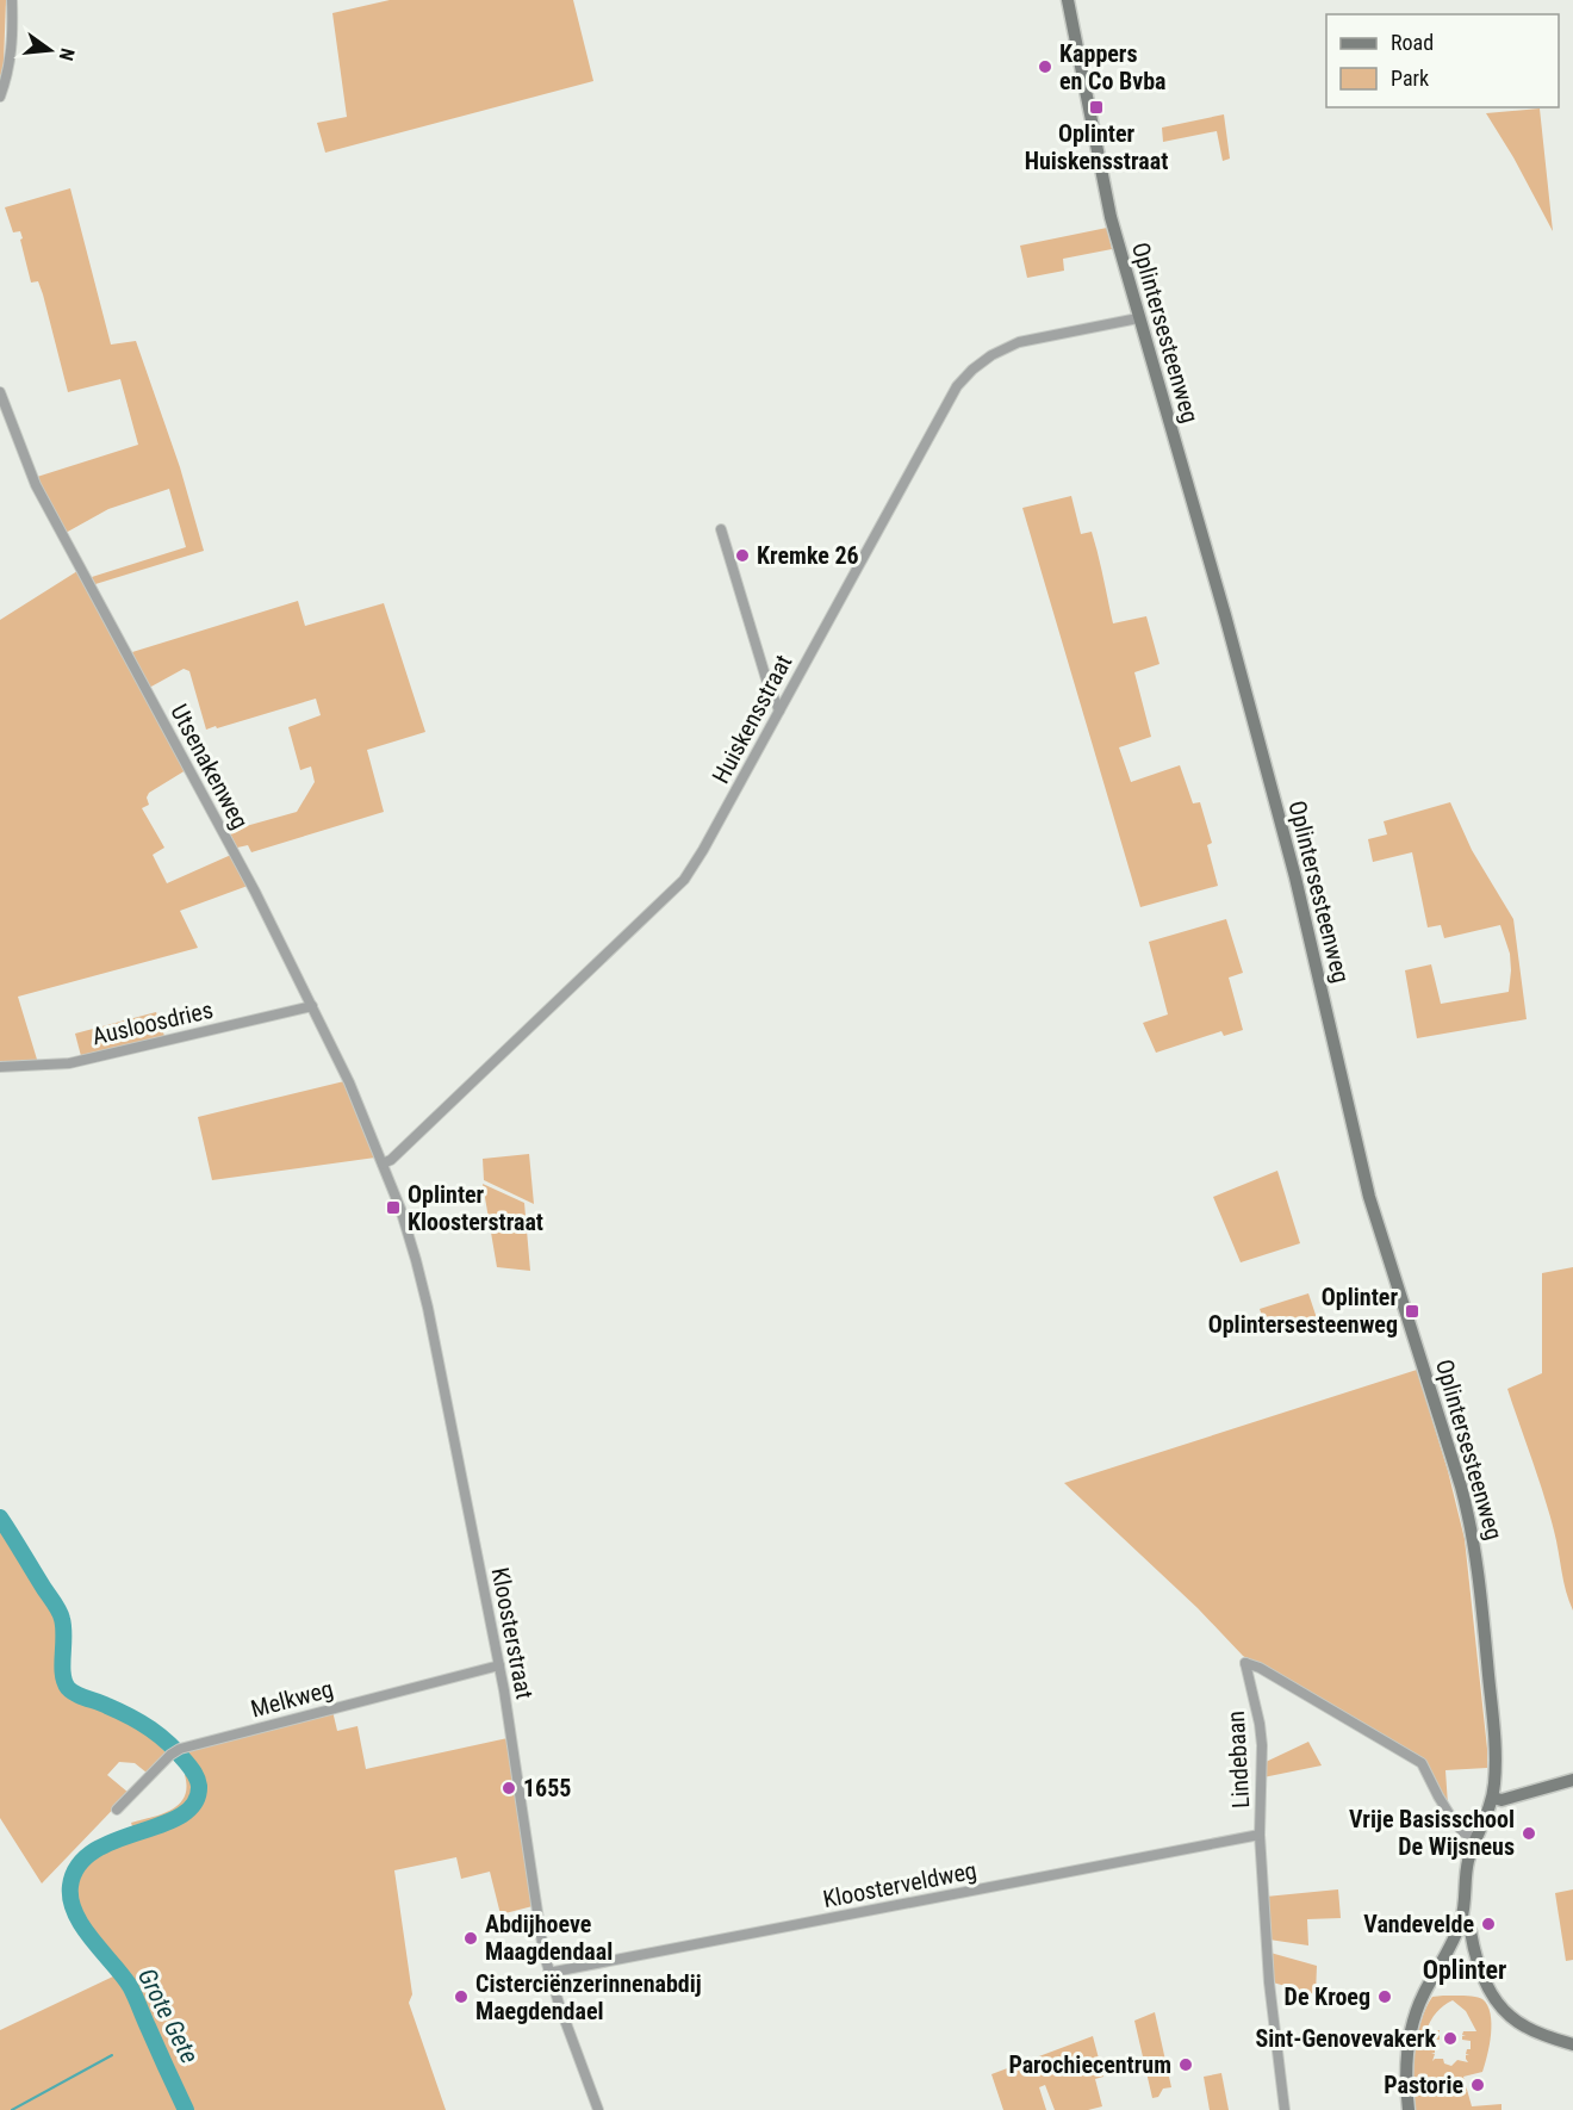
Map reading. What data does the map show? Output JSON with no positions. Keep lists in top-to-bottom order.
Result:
{
  "streets": {
    "street": [
      "Oplintersesteenweg",
      "Huiskensstraat",
      "Utsenakenweg",
      "Ausloosdries",
      "Kloosterstraat",
      "Melkweg",
      "Lindebaan",
      "Kloosterveldweg"
    ]
  },
  "crossings": [
    ["Oplintersesteenweg", "Huiskensstraat"],
    ["Huiskensstraat", "Utsenakenweg"],
    ["Huiskensstraat", "Kloosterstraat"],
    ["Utsenakenweg", "Ausloosdries"],
    ["Utsenakenweg", "Kloosterstraat"],
    ["Kloosterstraat", "Melkweg"],
    ["Kloosterstraat", "Kloosterveldweg"],
    ["Lindebaan", "Kloosterveldweg"]
  ],
  "districts": ["Oplinter"],
  "water": ["Grote Gete"],
  "places": {
    "other": [
      "Kappers en Co Bvba",
      "Kremke 26",
      "1655",
      "Vrije Basisschool De Wijsneus",
      "Vandevelde",
      "Abdijhoeve Maagdendaal",
      "Cisterciënzerinnenabdij Maegdendael",
      "De Kroeg",
      "Sint-Genovevakerk",
      "Parochiecentrum",
      "Pastorie"
    ],
    "transit": ["Oplinter Huiskensstraat", "Oplinter Kloosterstraat", "Oplinter Oplintersesteenweg"]
  },
  "legend": ["Road", "Park"],
  "north": "right"
}
